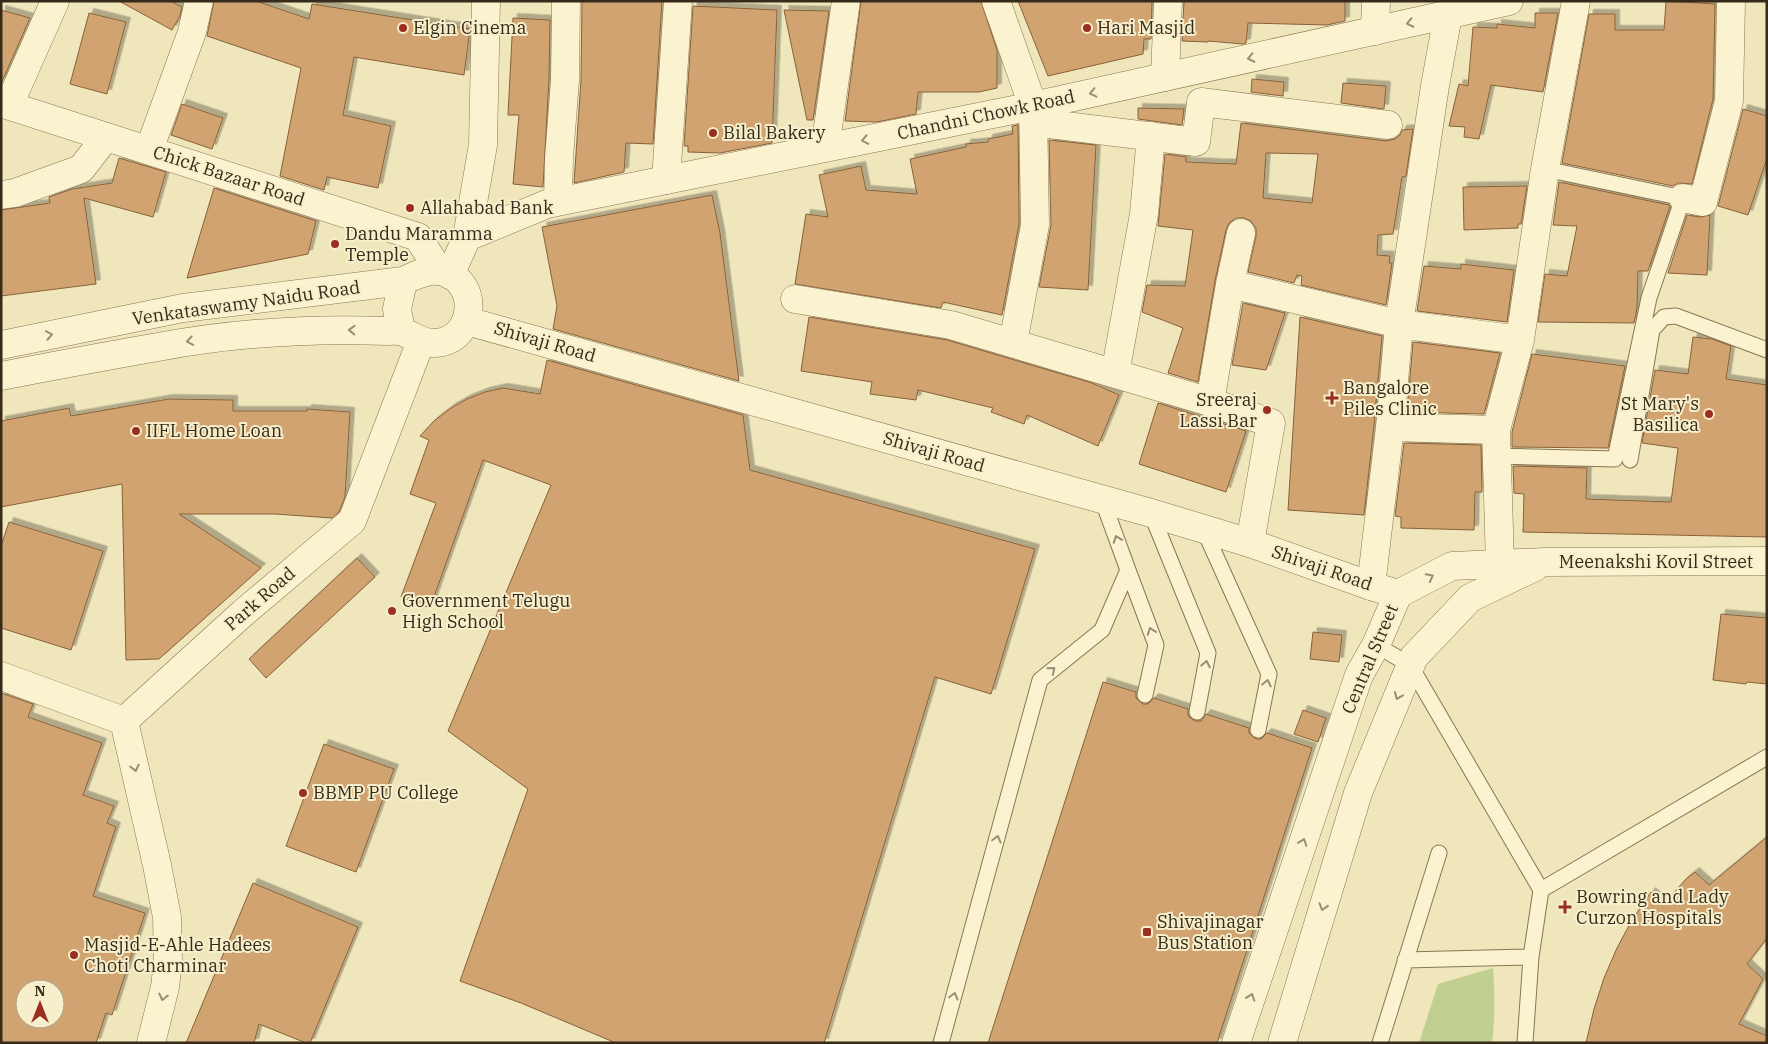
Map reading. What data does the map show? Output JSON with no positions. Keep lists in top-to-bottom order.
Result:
{
  "streets": {
    "street": [
      "Chandni Chowk Road",
      "Chick Bazaar Road",
      "Venkataswamy Naidu Road",
      "Shivaji Road",
      "Meenakshi Kovil Street",
      "Park Road",
      "Central Street"
    ]
  },
  "crossings": [
    ["Chick Bazaar Road", "Venkataswamy Naidu Road"],
    ["Chick Bazaar Road", "Shivaji Road"],
    ["Chick Bazaar Road", "Park Road"],
    ["Venkataswamy Naidu Road", "Shivaji Road"],
    ["Venkataswamy Naidu Road", "Park Road"],
    ["Shivaji Road", "Park Road"],
    ["Shivaji Road", "Central Street"],
    ["Meenakshi Kovil Street", "Central Street"]
  ],
  "places": {
    "other": [
      "Elgin Cinema",
      "Hari Masjid",
      "Bilal Bakery",
      "Allahabad Bank",
      "Dandu Maramma Temple",
      "Sreeraj Lassi Bar",
      "St Mary's Basilica",
      "IIFL Home Loan",
      "Government Telugu High School",
      "BBMP PU College",
      "Masjid-E-Ahle Hadees Choti Charminar"
    ],
    "health": ["Bangalore Piles Clinic", "Bowring and Lady Curzon Hospitals"],
    "transit": ["Shivajinagar Bus Station"]
  },
  "north": "top"
}
